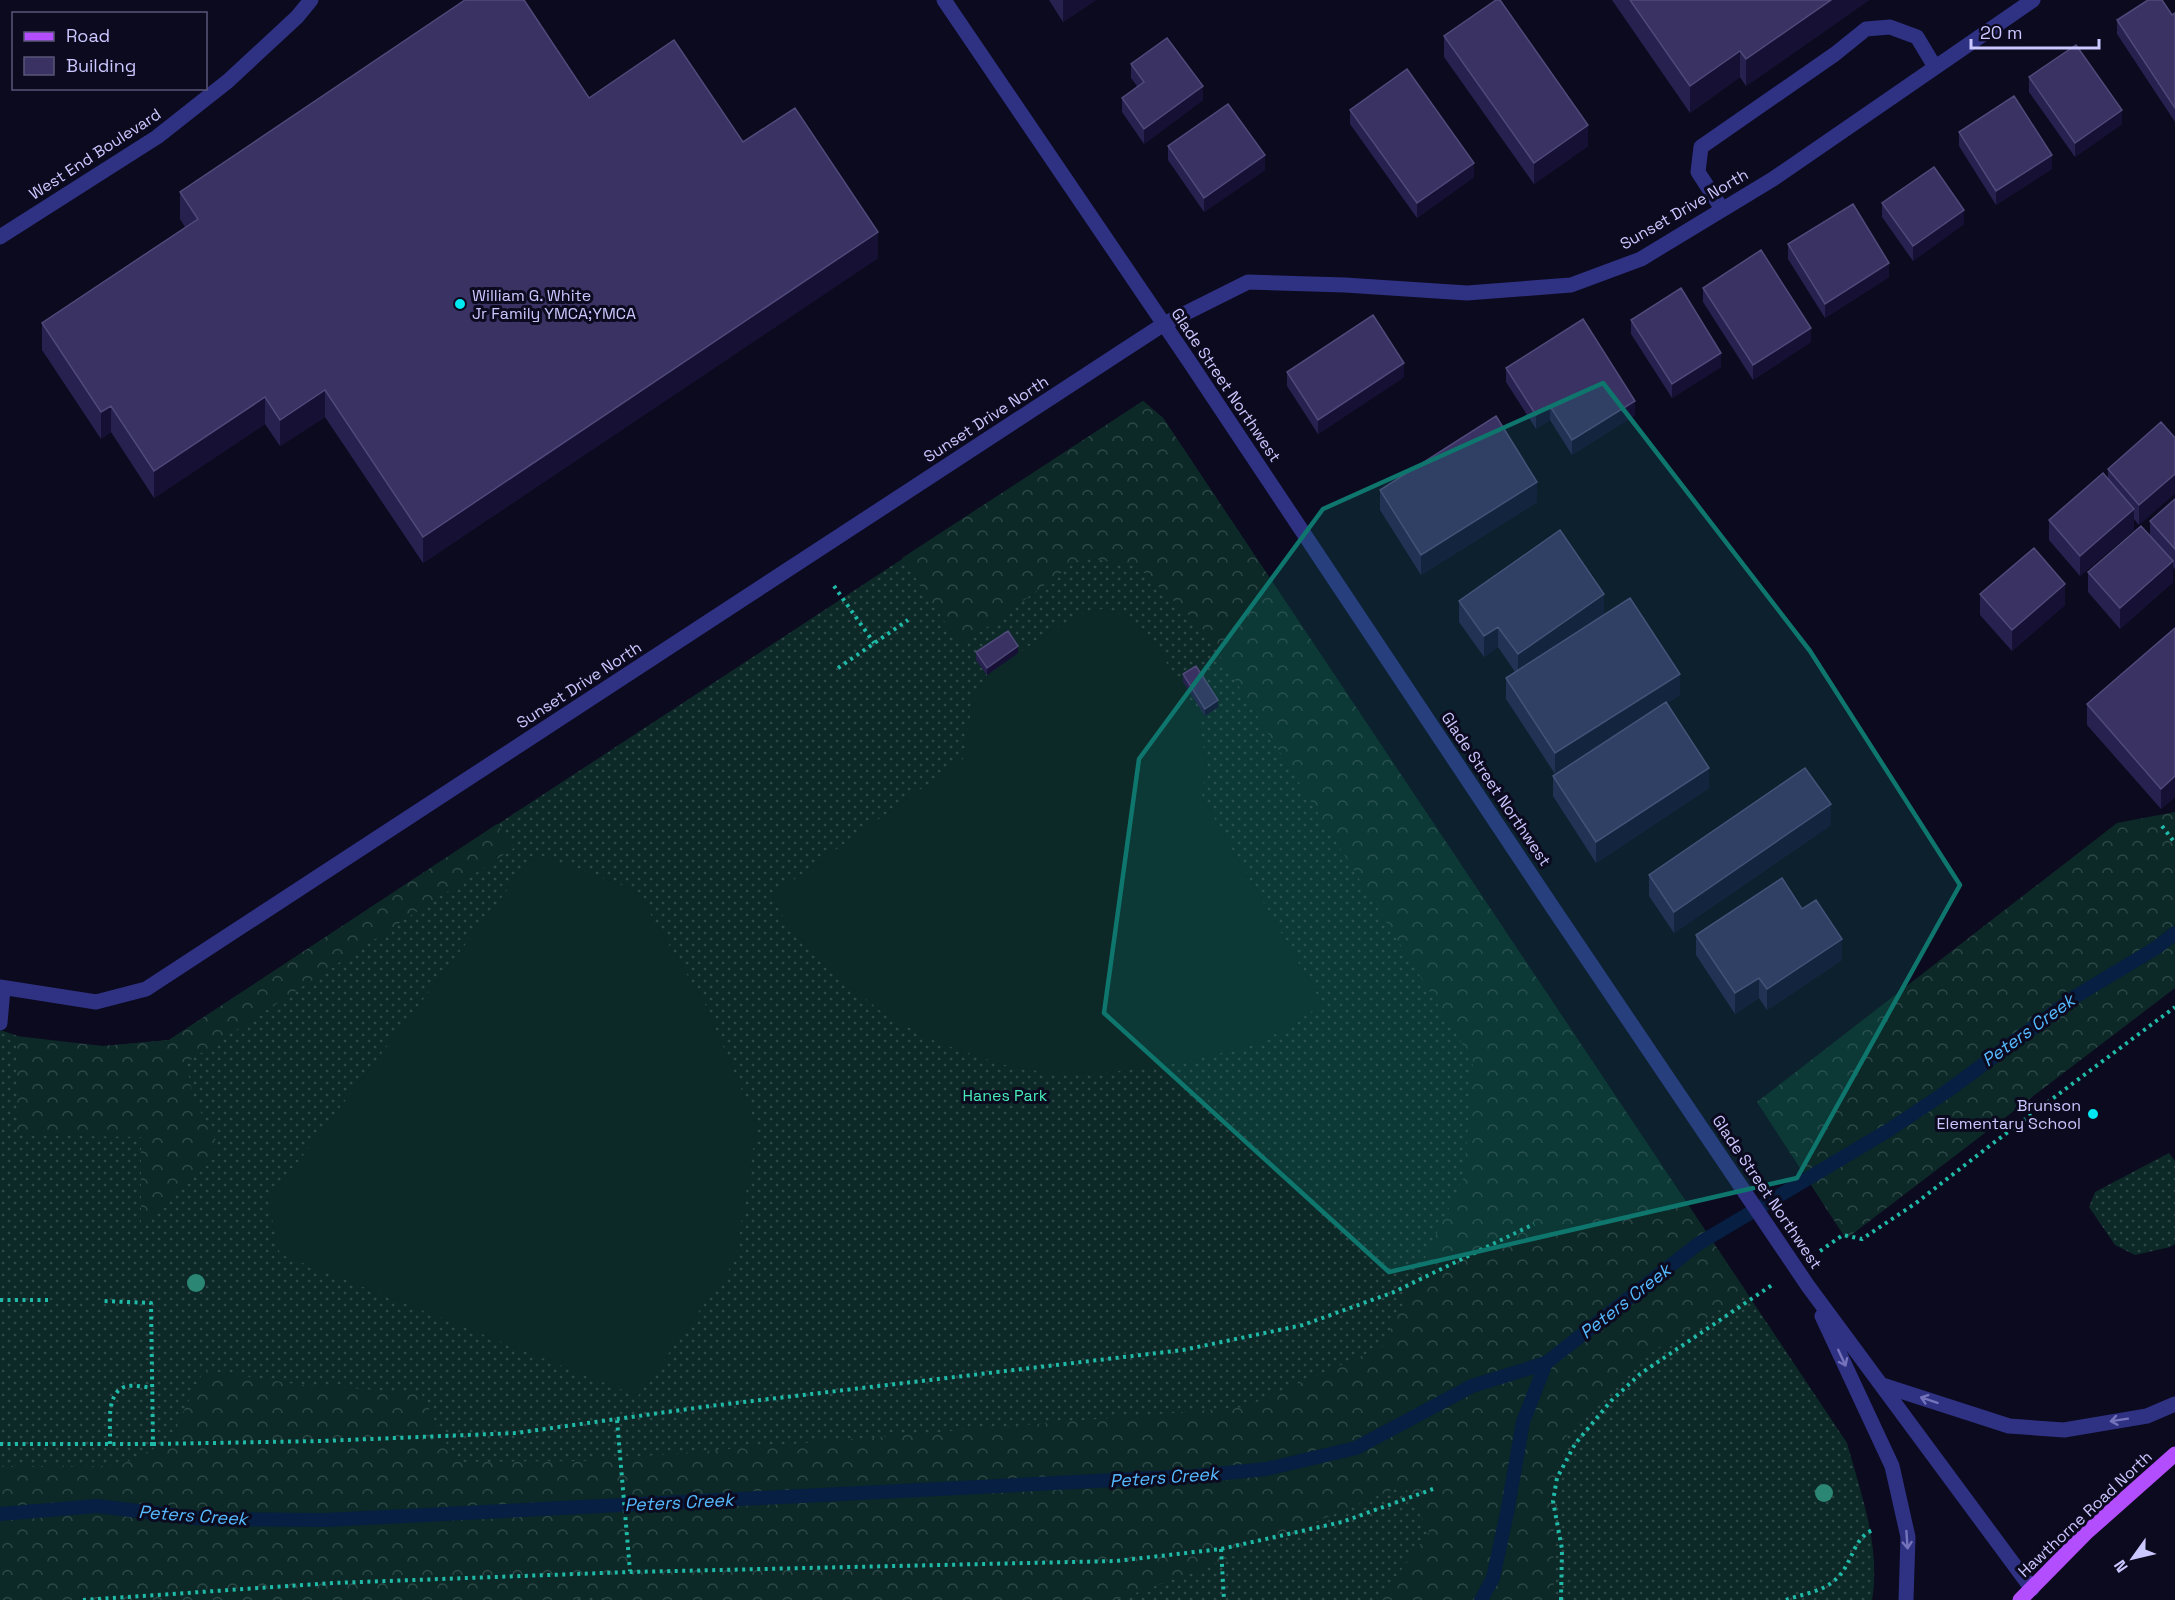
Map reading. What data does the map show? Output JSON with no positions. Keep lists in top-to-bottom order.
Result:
{
  "streets": {
    "main road": ["Hawthorne Road North"],
    "street": ["West End Boulevard", "Sunset Drive North", "Glade Street Northwest"]
  },
  "crossings": [
    ["Sunset Drive North", "Glade Street Northwest"],
    ["Glade Street Northwest", "Hawthorne Road North"]
  ],
  "water": ["Peters Creek"],
  "parks": ["Hanes Park"],
  "places": ["William G. White Jr Family YMCA;YMCA", "Brunson Elementary School"],
  "legend": ["Road", "Building"],
  "scale_bar": "20 m",
  "north": "bottom left"
}
